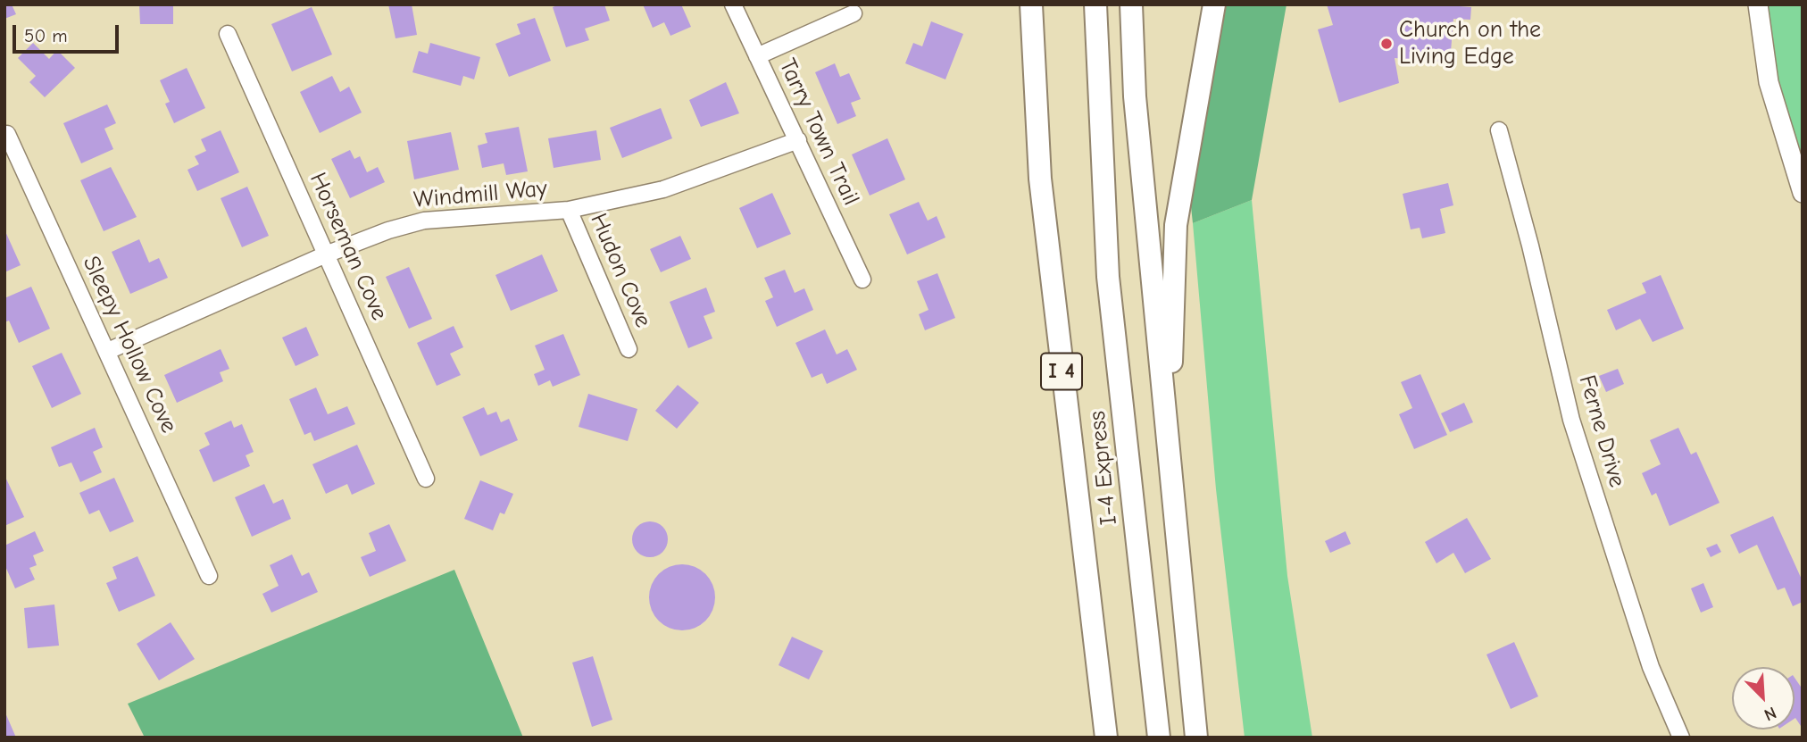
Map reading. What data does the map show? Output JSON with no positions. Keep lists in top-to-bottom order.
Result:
{
  "streets": {
    "highway": ["I 4", "I-4 Express"],
    "street": [
      "Tarry Town Trail",
      "Windmill Way",
      "Horseman Cove",
      "Hudon Cove",
      "Sleepy Hollow Cove",
      "Ferne Drive"
    ]
  },
  "crossings": [
    ["Tarry Town Trail", "Windmill Way"],
    ["Windmill Way", "Horseman Cove"],
    ["Windmill Way", "Hudon Cove"],
    ["Windmill Way", "Sleepy Hollow Cove"]
  ],
  "places": ["Church on the Living Edge"],
  "scale_bar": "50 m",
  "north": "bottom right"
}
